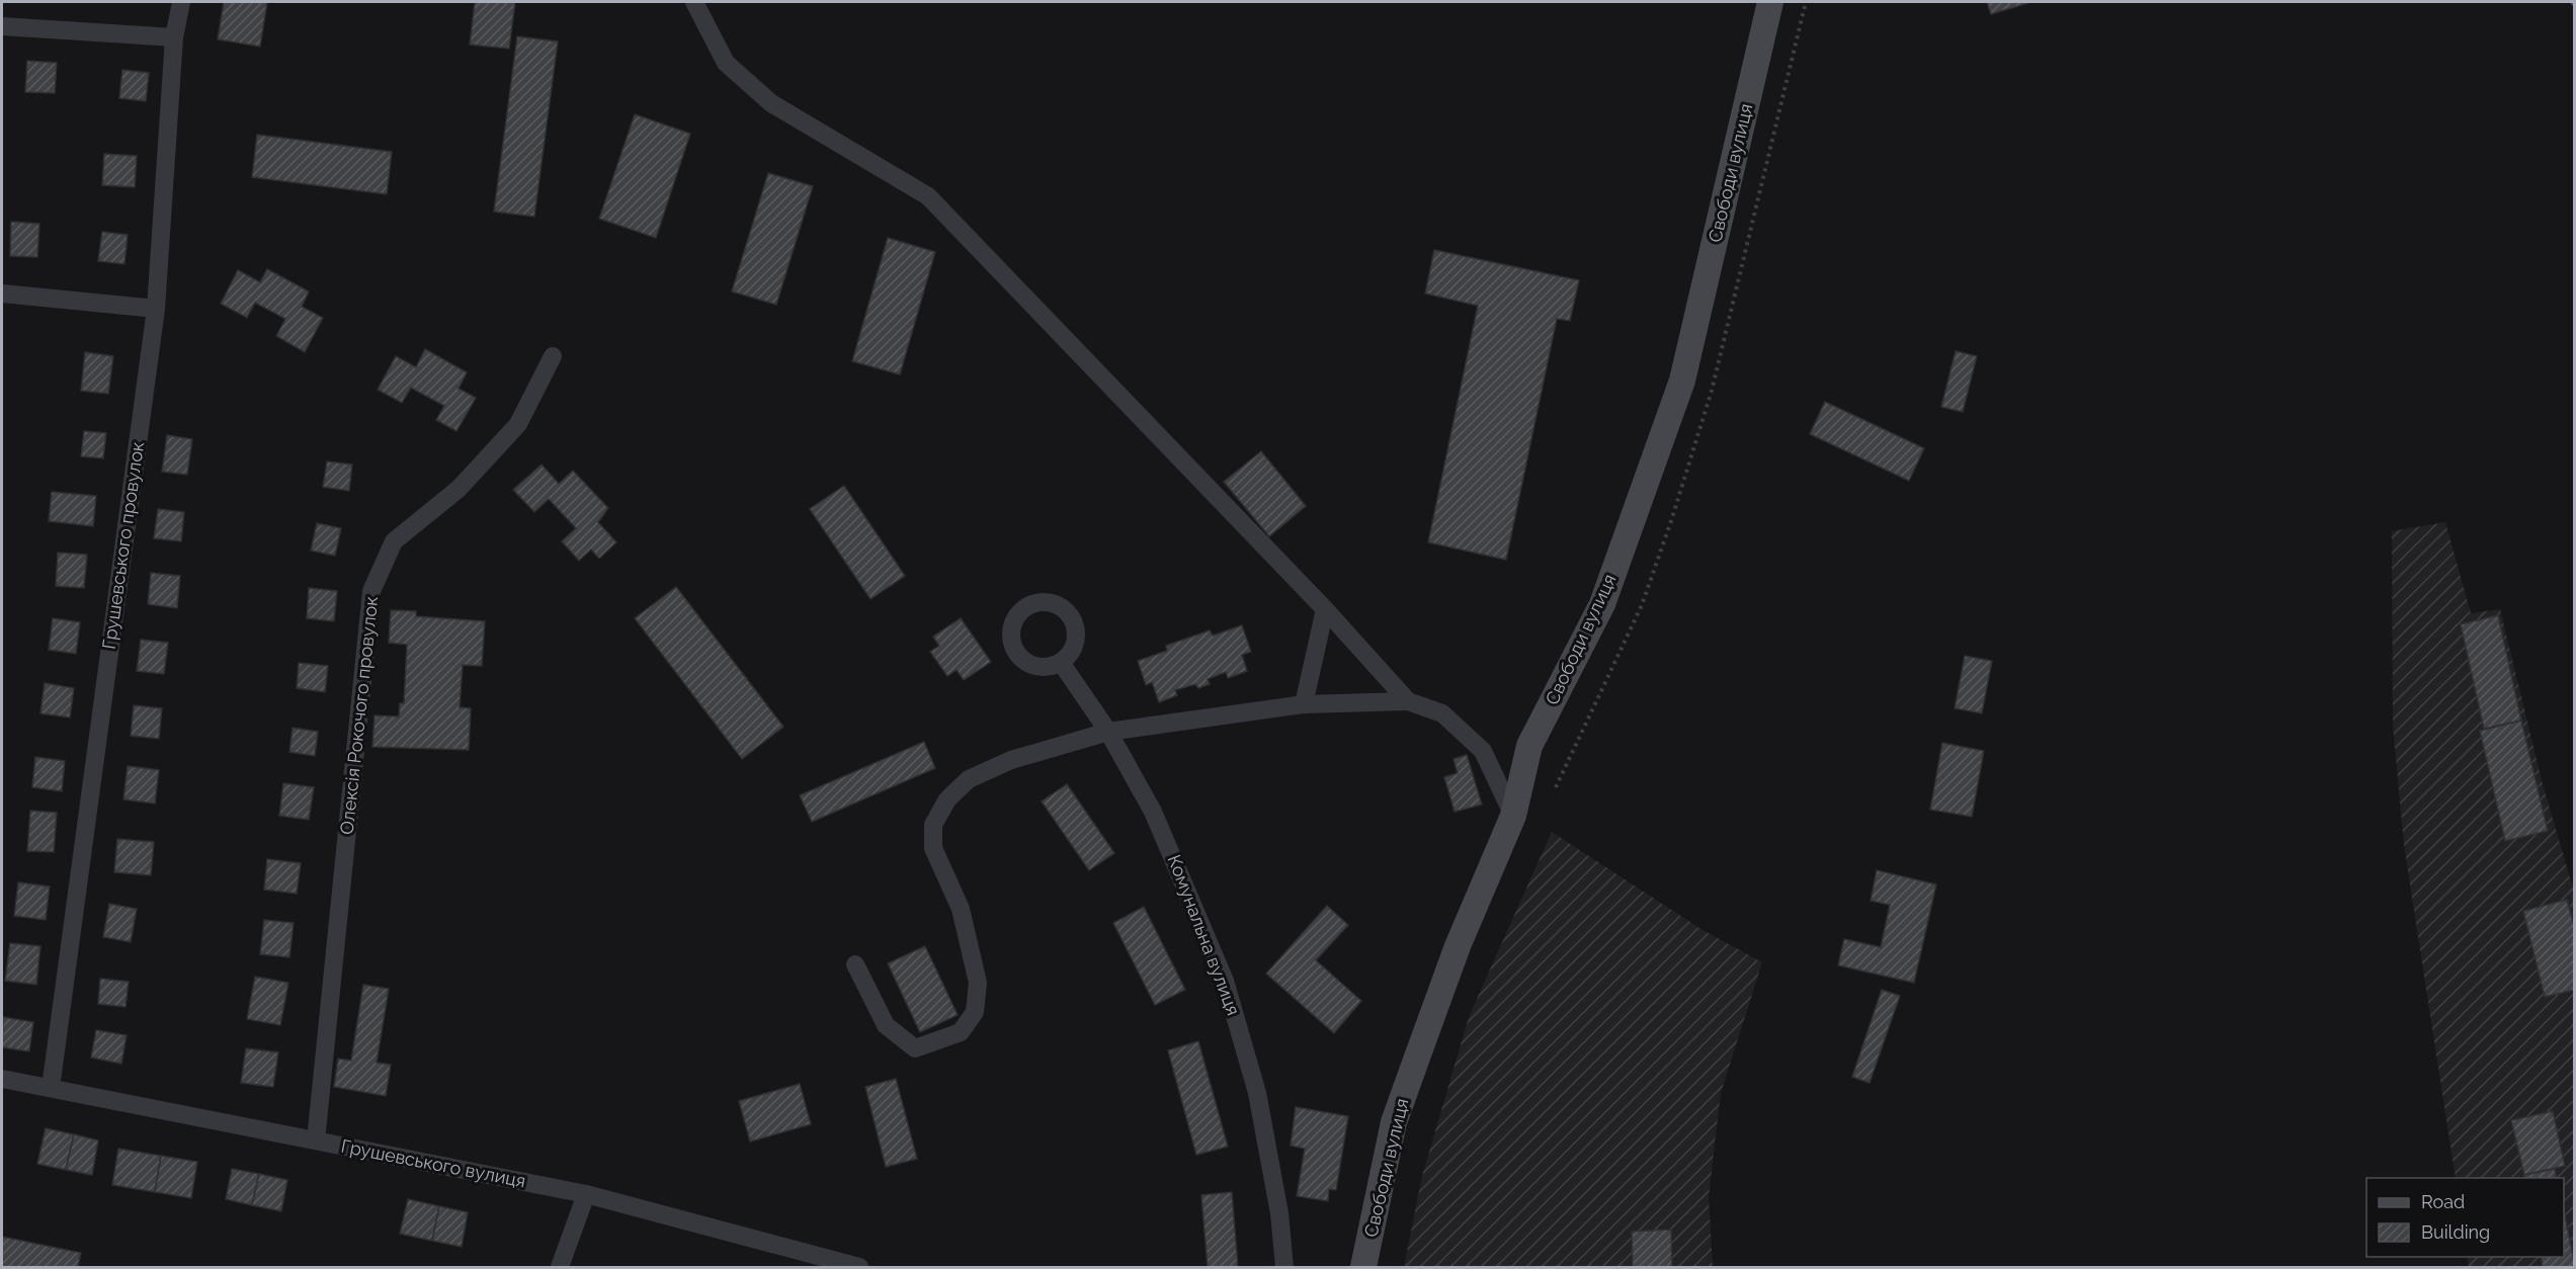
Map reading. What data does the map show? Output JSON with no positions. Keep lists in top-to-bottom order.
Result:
{
  "streets": {
    "main road": ["Свободи вулиця"],
    "street": [
      "Грушевського провулок",
      "Олексія Рокочого провулок",
      "Комунальна вулиця",
      "Грушевського вулиця"
    ]
  },
  "crossings": [
    ["Грушевського провулок", "Грушевського вулиця"],
    ["Олексія Рокочого провулок", "Грушевського вулиця"]
  ],
  "legend": ["Road", "Building"]
}
